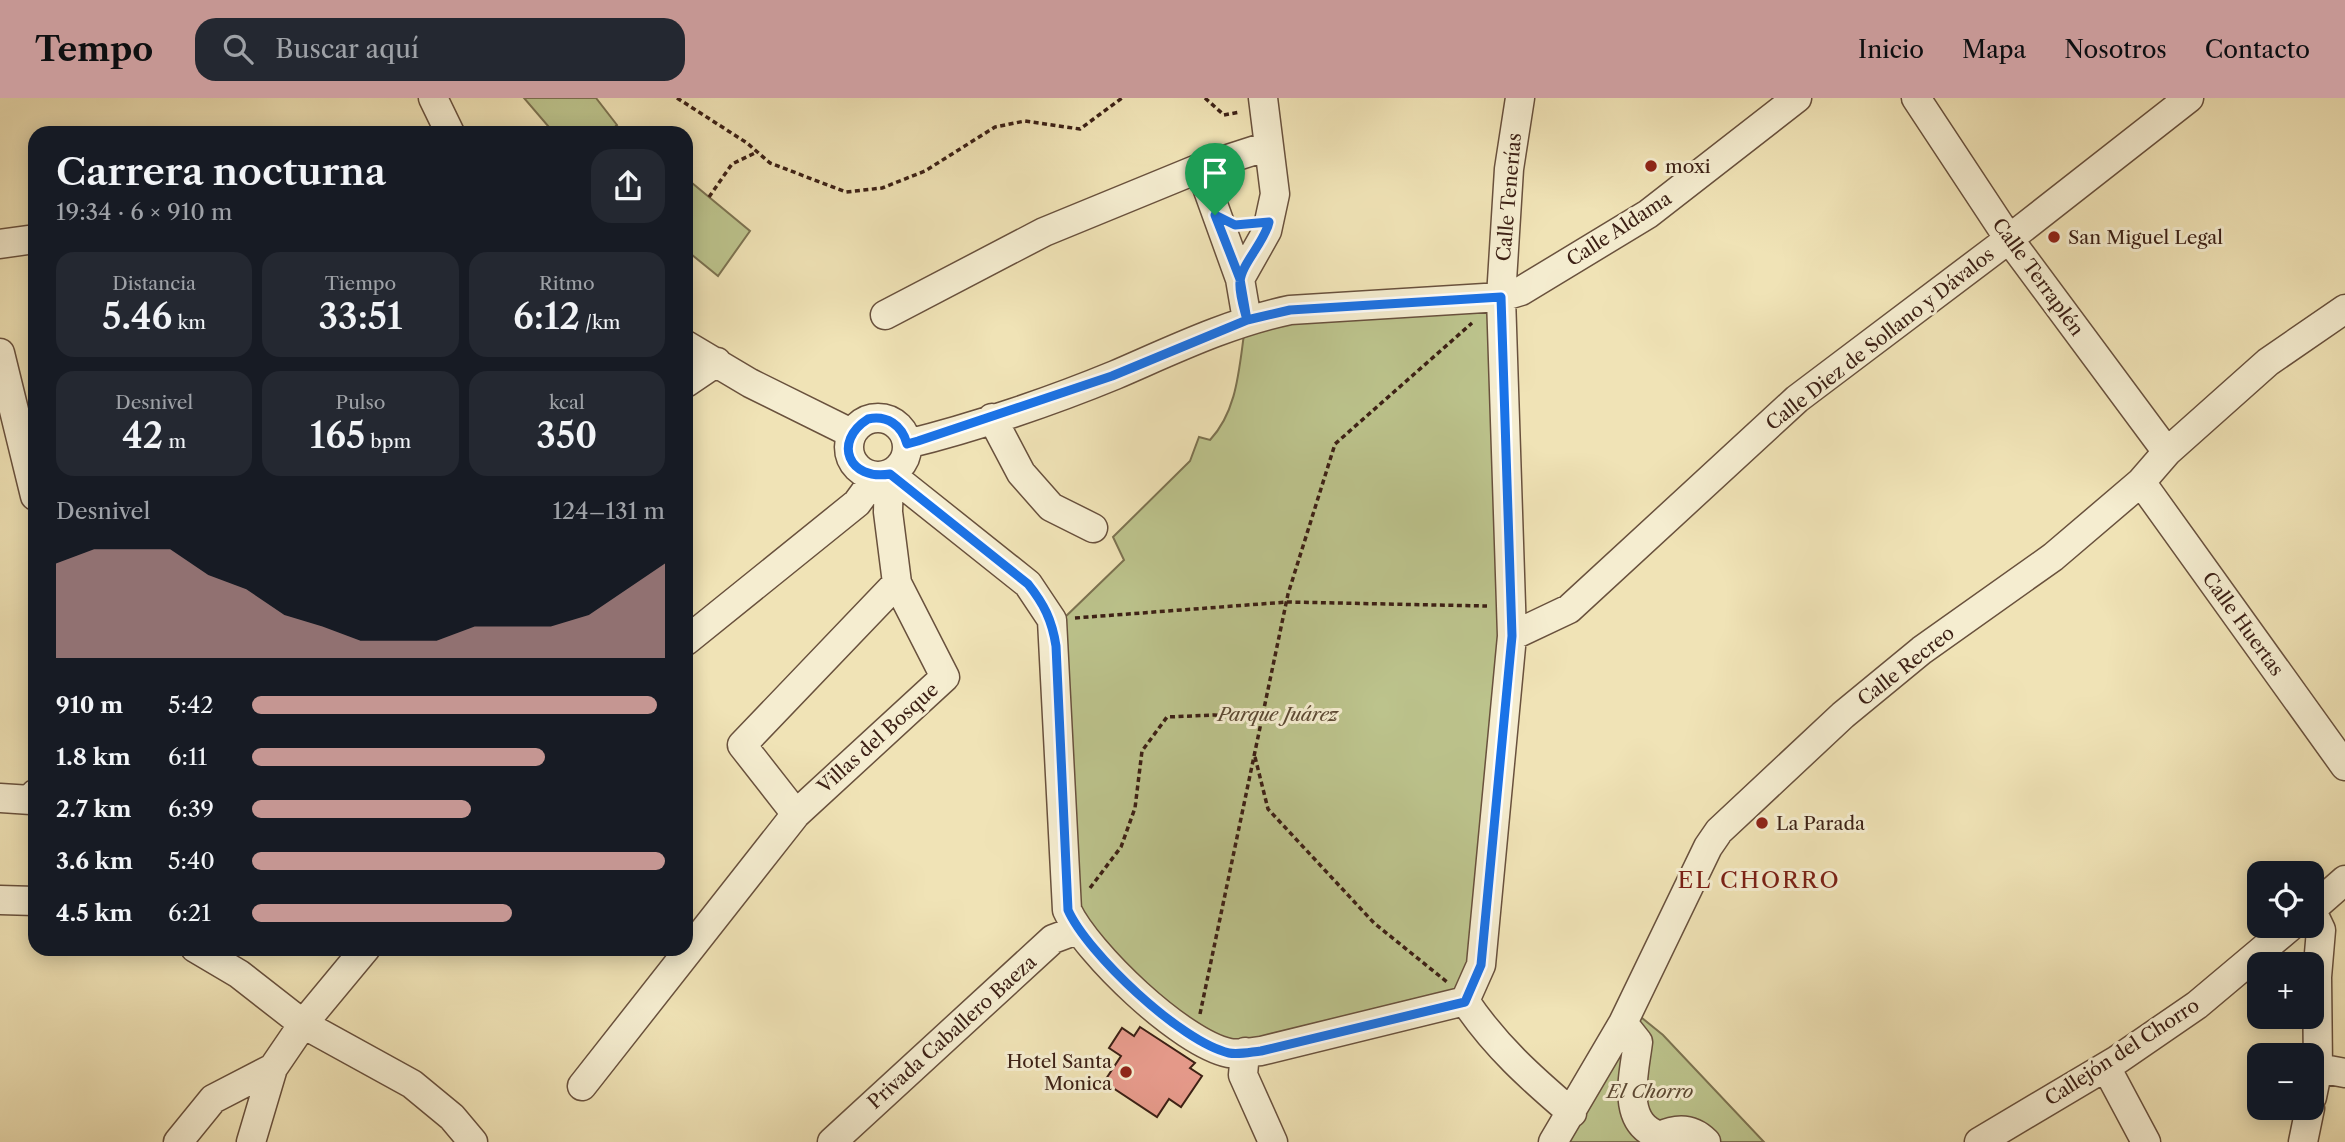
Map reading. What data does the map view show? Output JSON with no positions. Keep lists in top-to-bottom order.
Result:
{
  "streets": {
    "street": [
      "Calle Tenerías",
      "Calle Aldama",
      "Calle Terraplén",
      "Calle Diez de Sollano y Dávalos",
      "Calle Huertas",
      "Calle Recreo",
      "Villas del Bosque",
      "Privada Caballero Baeza",
      "Callejón del Chorro"
    ]
  },
  "crossings": [
    ["Calle Tenerías", "Calle Aldama"],
    ["Calle Tenerías", "Calle Diez de Sollano y Dávalos"],
    ["Calle Terraplén", "Calle Diez de Sollano y Dávalos"],
    ["Calle Terraplén", "Calle Recreo"],
    ["Calle Huertas", "Calle Recreo"]
  ],
  "districts": ["EL CHORRO"],
  "parks": ["Parque Juárez", "El Chorro"],
  "places": [
    "moxi",
    "San Miguel Legal",
    "La Parada",
    "Hotel Santa Monica"
  ],
  "page": {
    "header": "Tempo",
    "search": "Buscar aquí",
    "nav": [
      "Inicio",
      "Mapa",
      "Nosotros",
      "Contacto"
    ],
    "heading": ["Carrera nocturna", "19:34 · 6 × 910 m"],
    "stats": [
      ["Distancia", "5.46 km"],
      ["Tiempo", "33:51"],
      ["Ritmo", "6:12 /km"],
      ["Desnivel", "42 m"],
      ["Pulso", "165 bpm"],
      ["kcal", "350"]
    ],
    "chart": ["Desnivel", "124–131 m"],
    "list": [
      {
        "name": "910 m",
        "note": "5:42"
      },
      {
        "name": "1.8 km",
        "note": "6:11"
      },
      {
        "name": "2.7 km",
        "note": "6:39"
      },
      {
        "name": "3.6 km",
        "note": "5:40"
      },
      {
        "name": "4.5 km",
        "note": "6:21"
      }
    ],
    "map_buttons": ["+", "−"]
  }
}
